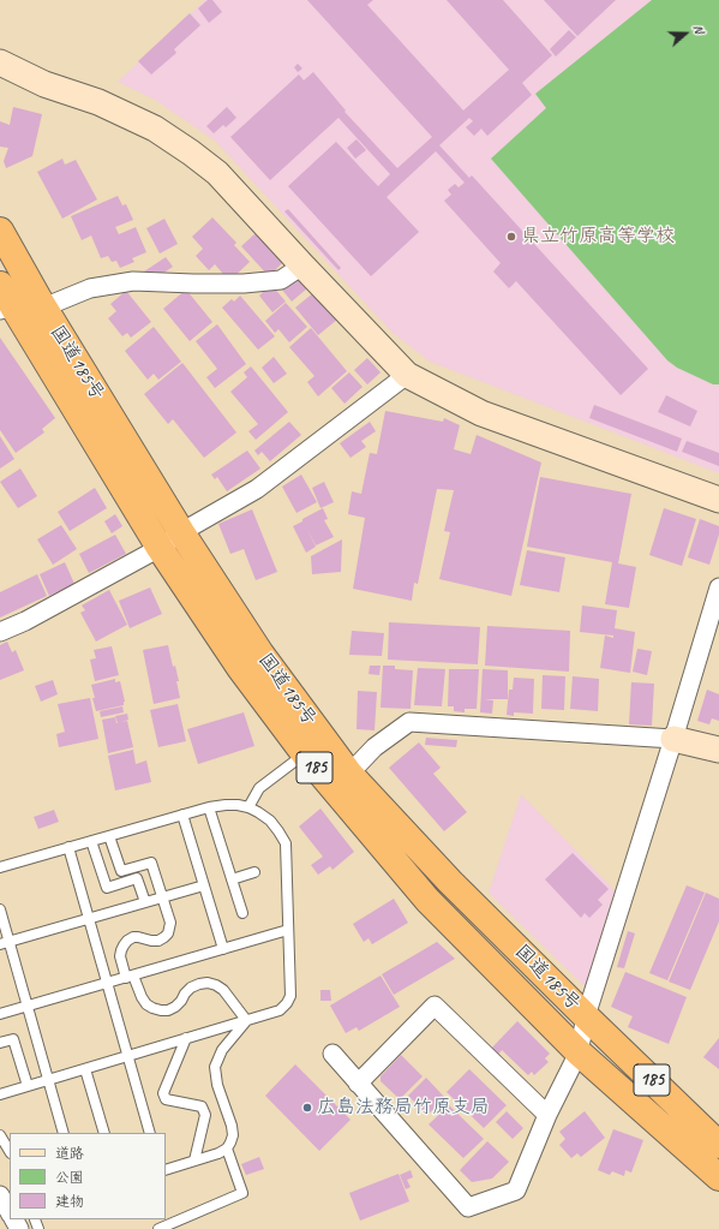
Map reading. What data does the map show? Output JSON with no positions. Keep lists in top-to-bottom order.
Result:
{
  "streets": {
    "highway": ["国道185号", "185"]
  },
  "places": ["県立竹原高等学校", "広島法務局竹原支局"],
  "legend": ["道路", "公園", "建物"],
  "north": "right"
}
